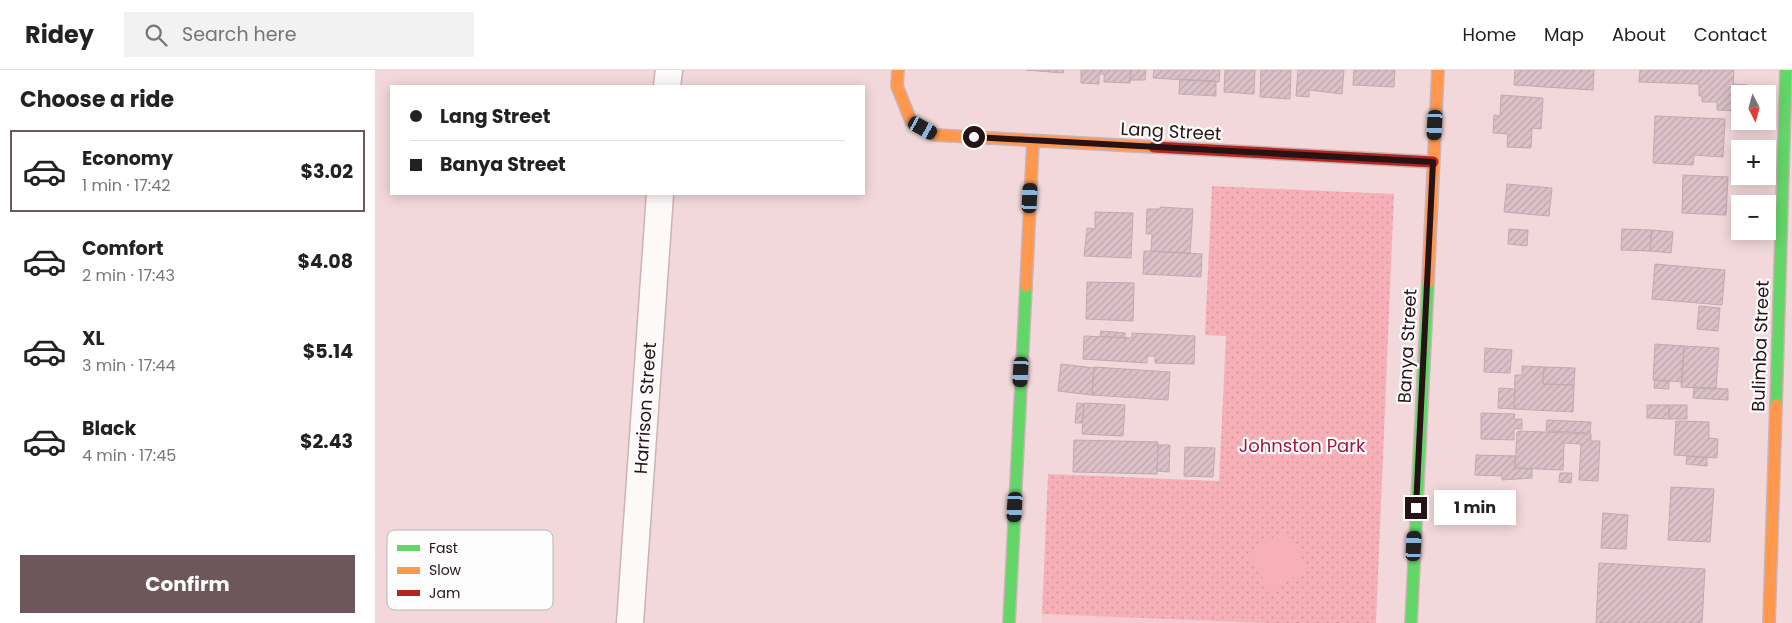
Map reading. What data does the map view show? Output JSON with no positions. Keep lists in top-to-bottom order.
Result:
{
  "streets": {
    "street": [
      "Lang Street",
      "Banya Street",
      "Bulimba Street",
      "Harrison Street"
    ]
  },
  "crossings": [
    ["Lang Street", "Banya Street"]
  ],
  "parks": ["Johnston Park"],
  "legend": ["Fast", "Slow", "Jam"],
  "north": "bottom",
  "page": {
    "header": "Ridey",
    "search": "Search here",
    "nav": [
      "Home",
      "Map",
      "About",
      "Contact"
    ],
    "heading": "Choose a ride",
    "map_buttons": ["+", "−"],
    "banner": ["Lang Street", "Banya Street"],
    "list": [
      {
        "name": "Economy",
        "note": "1 min · 17:42",
        "value": "$3.02"
      },
      {
        "name": "Comfort",
        "note": "2 min · 17:43",
        "value": "$4.08"
      },
      {
        "name": "XL",
        "note": "3 min · 17:44",
        "value": "$5.14"
      },
      {
        "name": "Black",
        "note": "4 min · 17:45",
        "value": "$2.43"
      }
    ],
    "bubble": "1 min",
    "buttons": "Confirm"
  }
}
